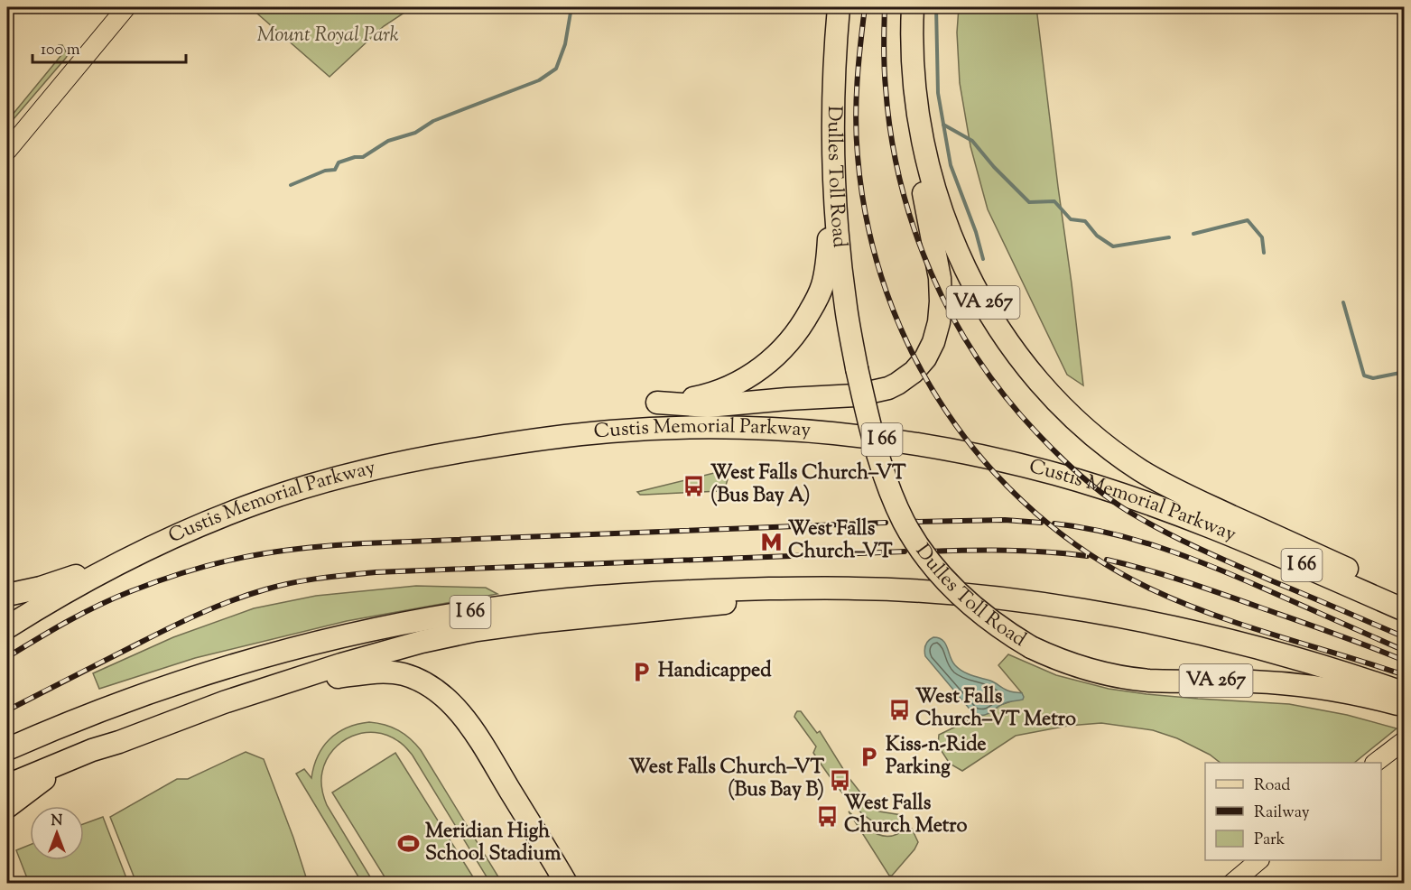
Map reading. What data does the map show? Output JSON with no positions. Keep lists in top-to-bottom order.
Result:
{
  "streets": {
    "highway": [
      "Dulles Toll Road",
      "VA 267",
      "Custis Memorial Parkway",
      "I 66"
    ]
  },
  "parks": ["Mount Royal Park"],
  "places": {
    "bus stop": [
      "West Falls Church–VT (Bus Bay A)",
      "West Falls Church–VT Metro",
      "West Falls Church–VT (Bus Bay B)",
      "West Falls Church Metro"
    ],
    "metro station": ["West Falls Church–VT"],
    "parking": ["Handicapped", "Kiss-n-Ride Parking"],
    "sports": ["Meridian High School Stadium"]
  },
  "legend": ["Road", "Railway", "Park"],
  "scale_bar": "100 m",
  "north": "top"
}
